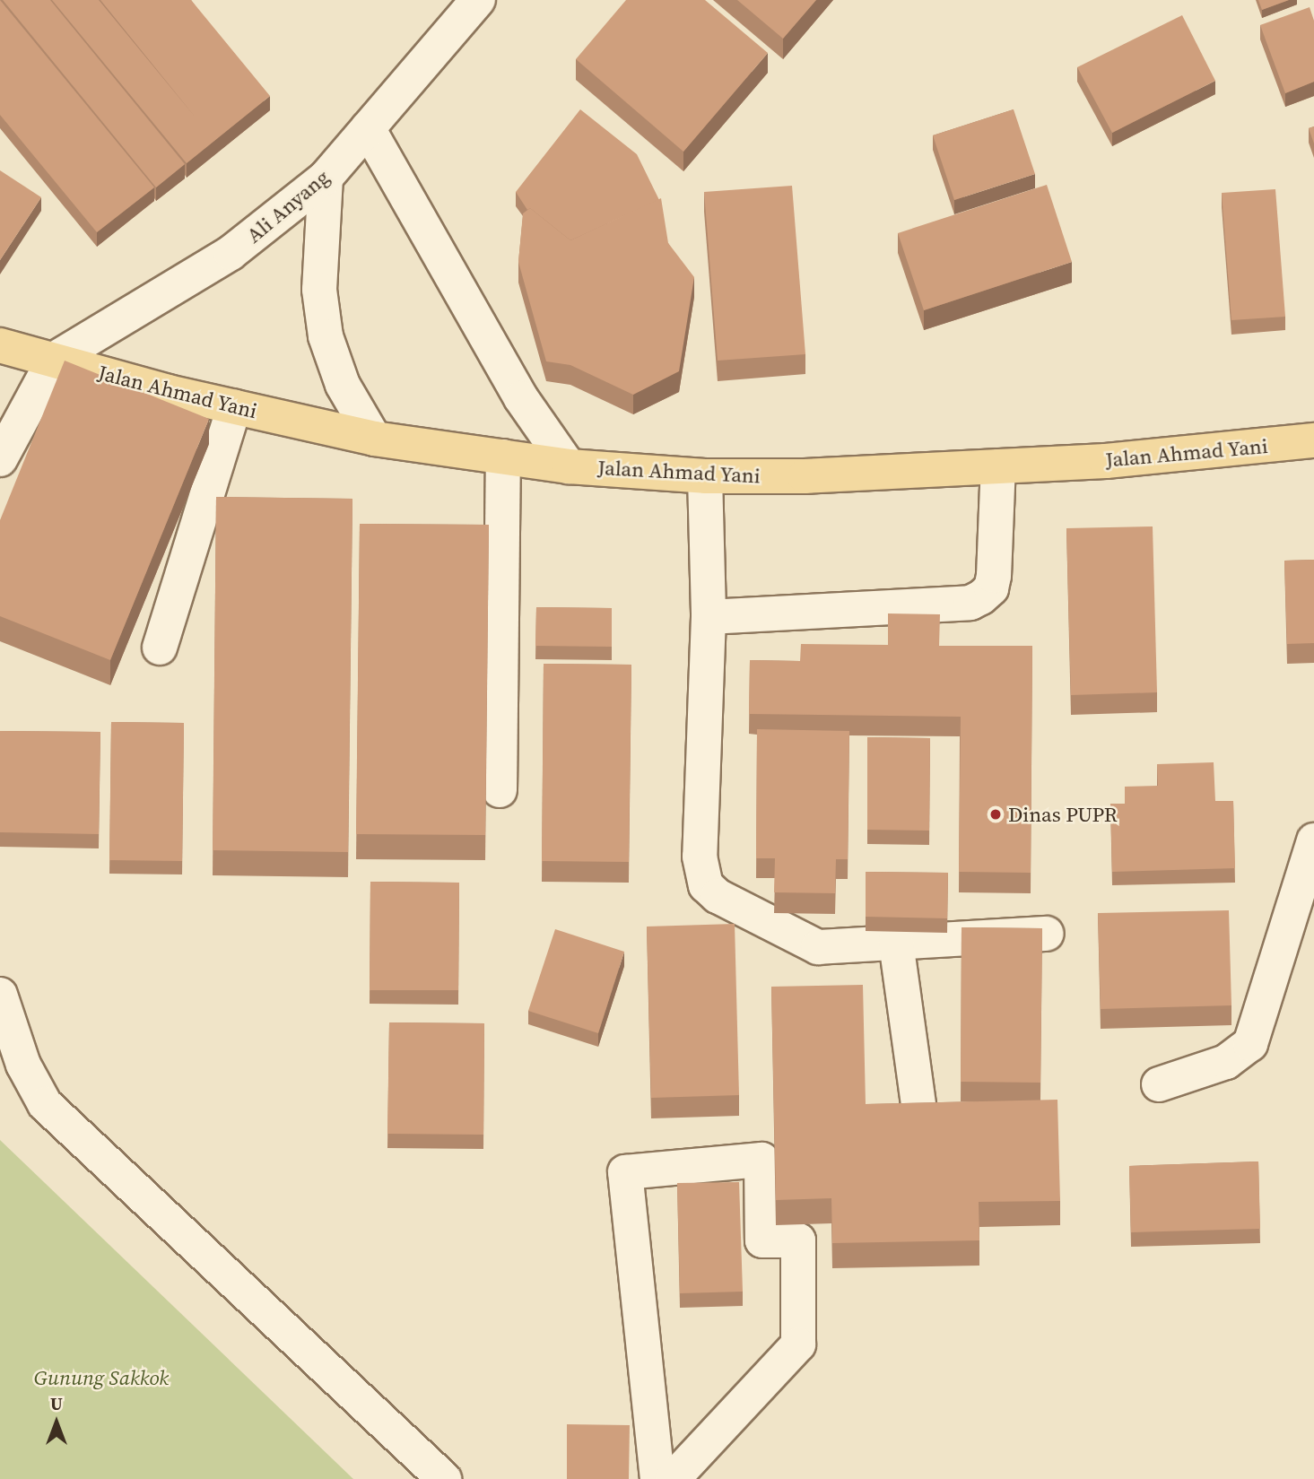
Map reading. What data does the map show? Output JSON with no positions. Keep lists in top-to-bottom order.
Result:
{
  "streets": {
    "main road": ["Jalan Ahmad Yani"],
    "street": ["Ali Anyang"]
  },
  "crossings": [
    ["Ali Anyang", "Jalan Ahmad Yani"]
  ],
  "parks": ["Gunung Sakkok"],
  "places": ["Dinas PUPR"],
  "north": "top"
}
